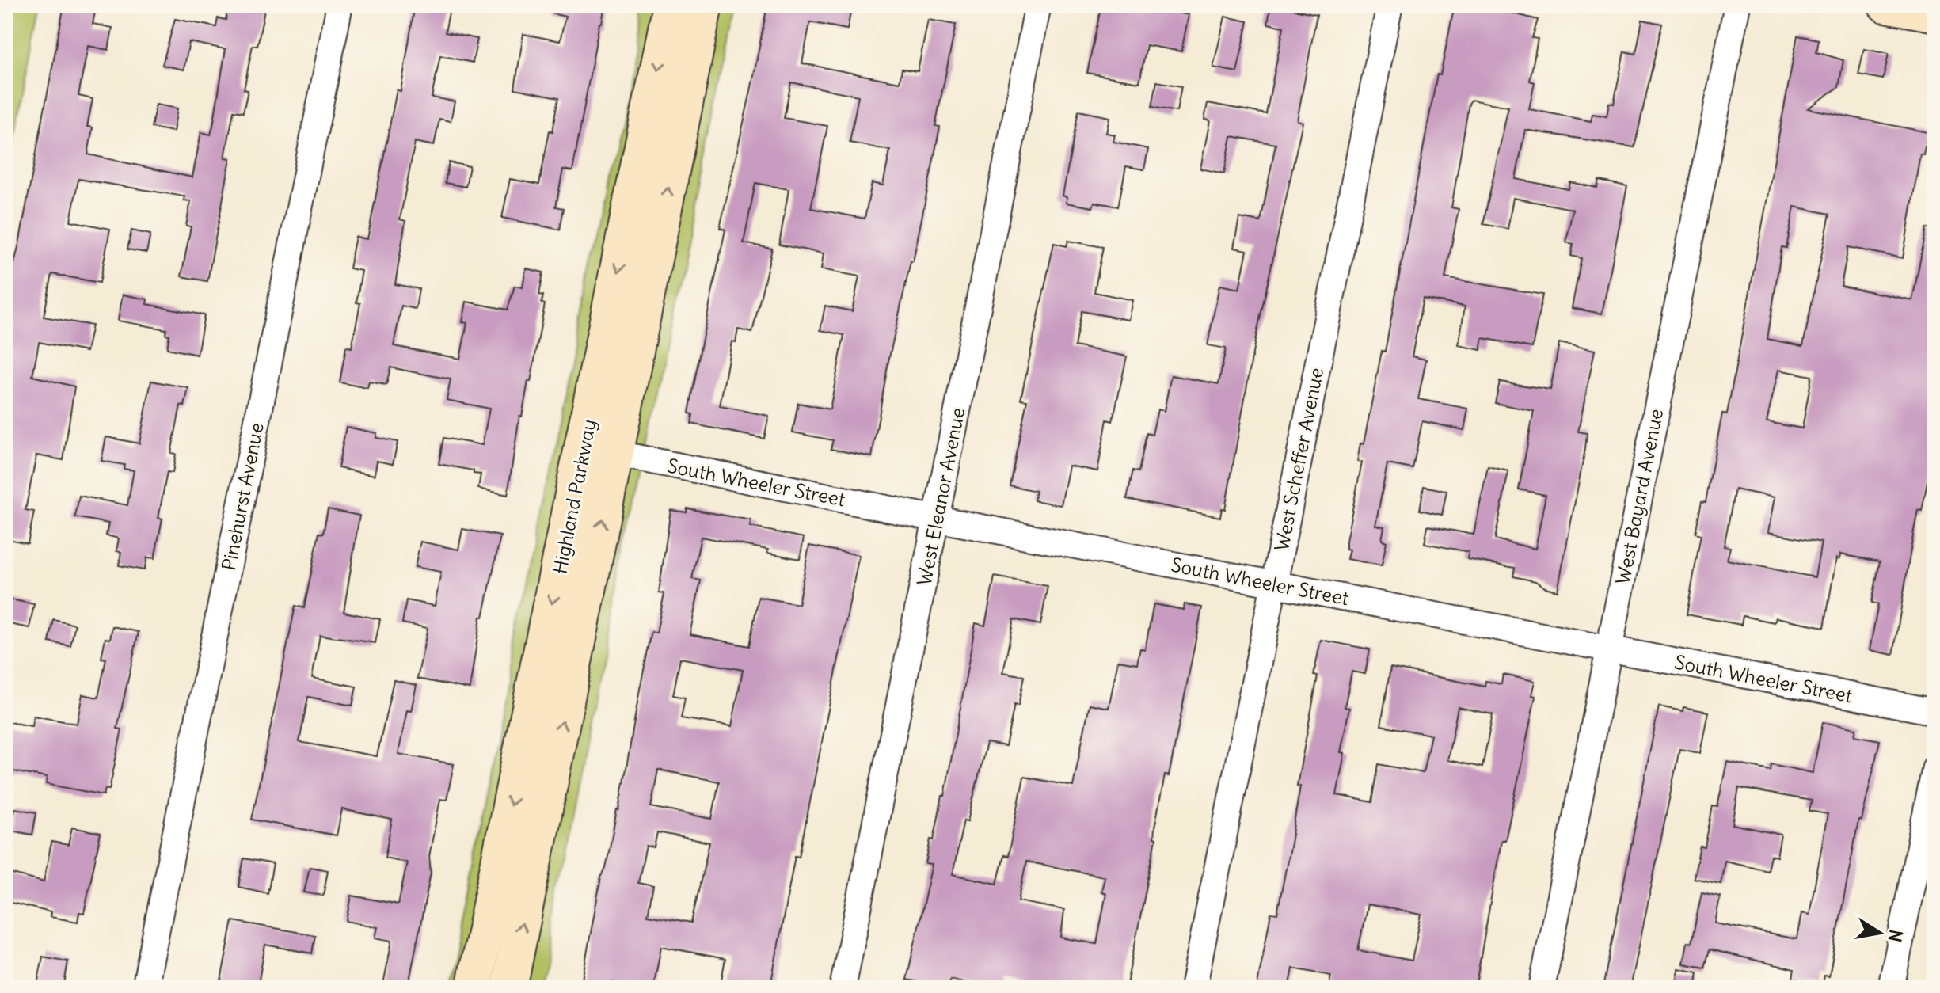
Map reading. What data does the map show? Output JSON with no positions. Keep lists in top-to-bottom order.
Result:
{
  "streets": {
    "street": [
      "West Scheffer Avenue",
      "South Wheeler Street",
      "Pinehurst Avenue",
      "Highland Parkway",
      "West Eleanor Avenue",
      "West Bayard Avenue"
    ]
  },
  "crossings": [
    ["West Scheffer Avenue", "South Wheeler Street"],
    ["South Wheeler Street", "Highland Parkway"],
    ["South Wheeler Street", "West Eleanor Avenue"],
    ["South Wheeler Street", "West Bayard Avenue"]
  ],
  "north": "right"
}
